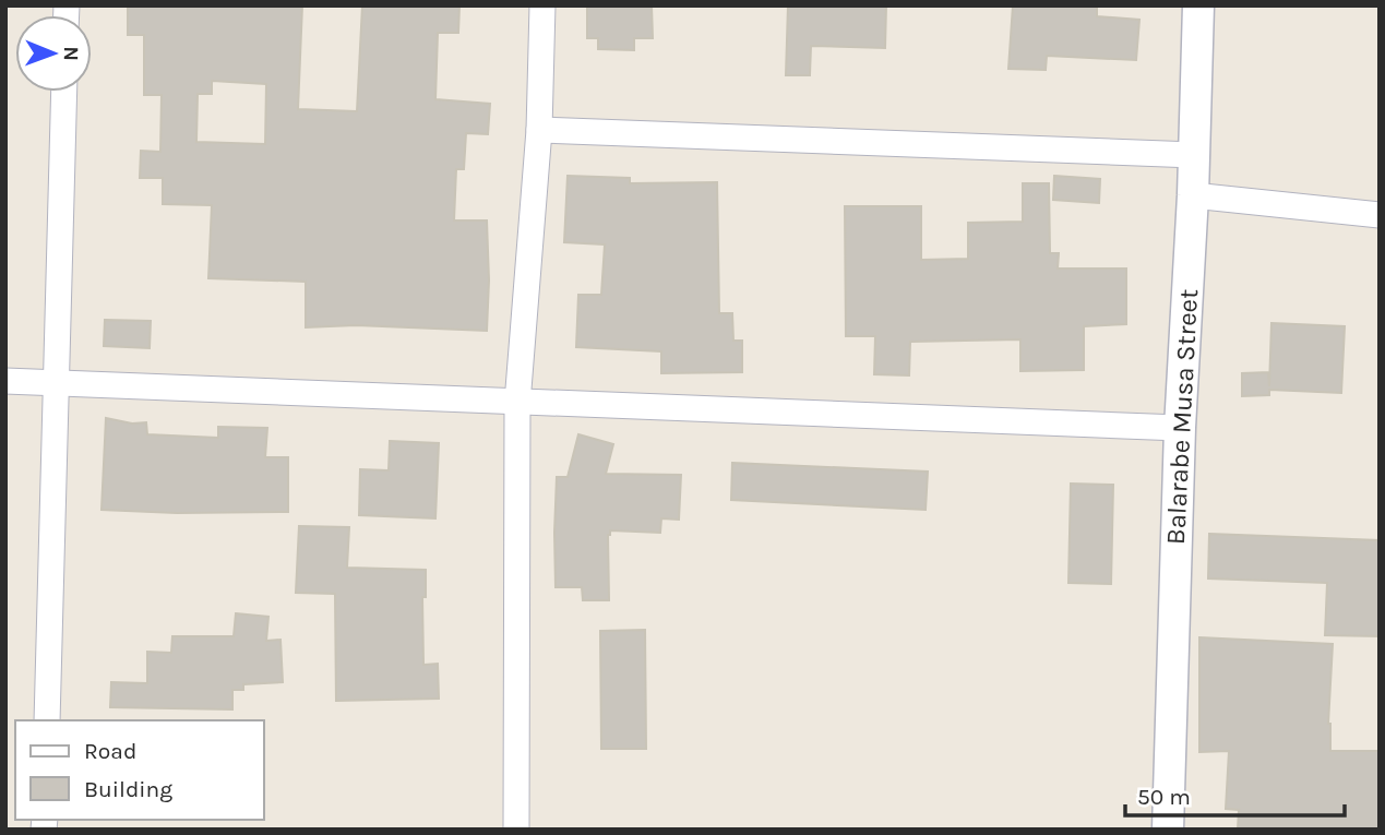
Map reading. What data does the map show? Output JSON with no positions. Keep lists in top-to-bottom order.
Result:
{
  "streets": {
    "street": ["Balarabe Musa Street"]
  },
  "legend": ["Road", "Building"],
  "scale_bar": "50 m",
  "north": "right"
}
